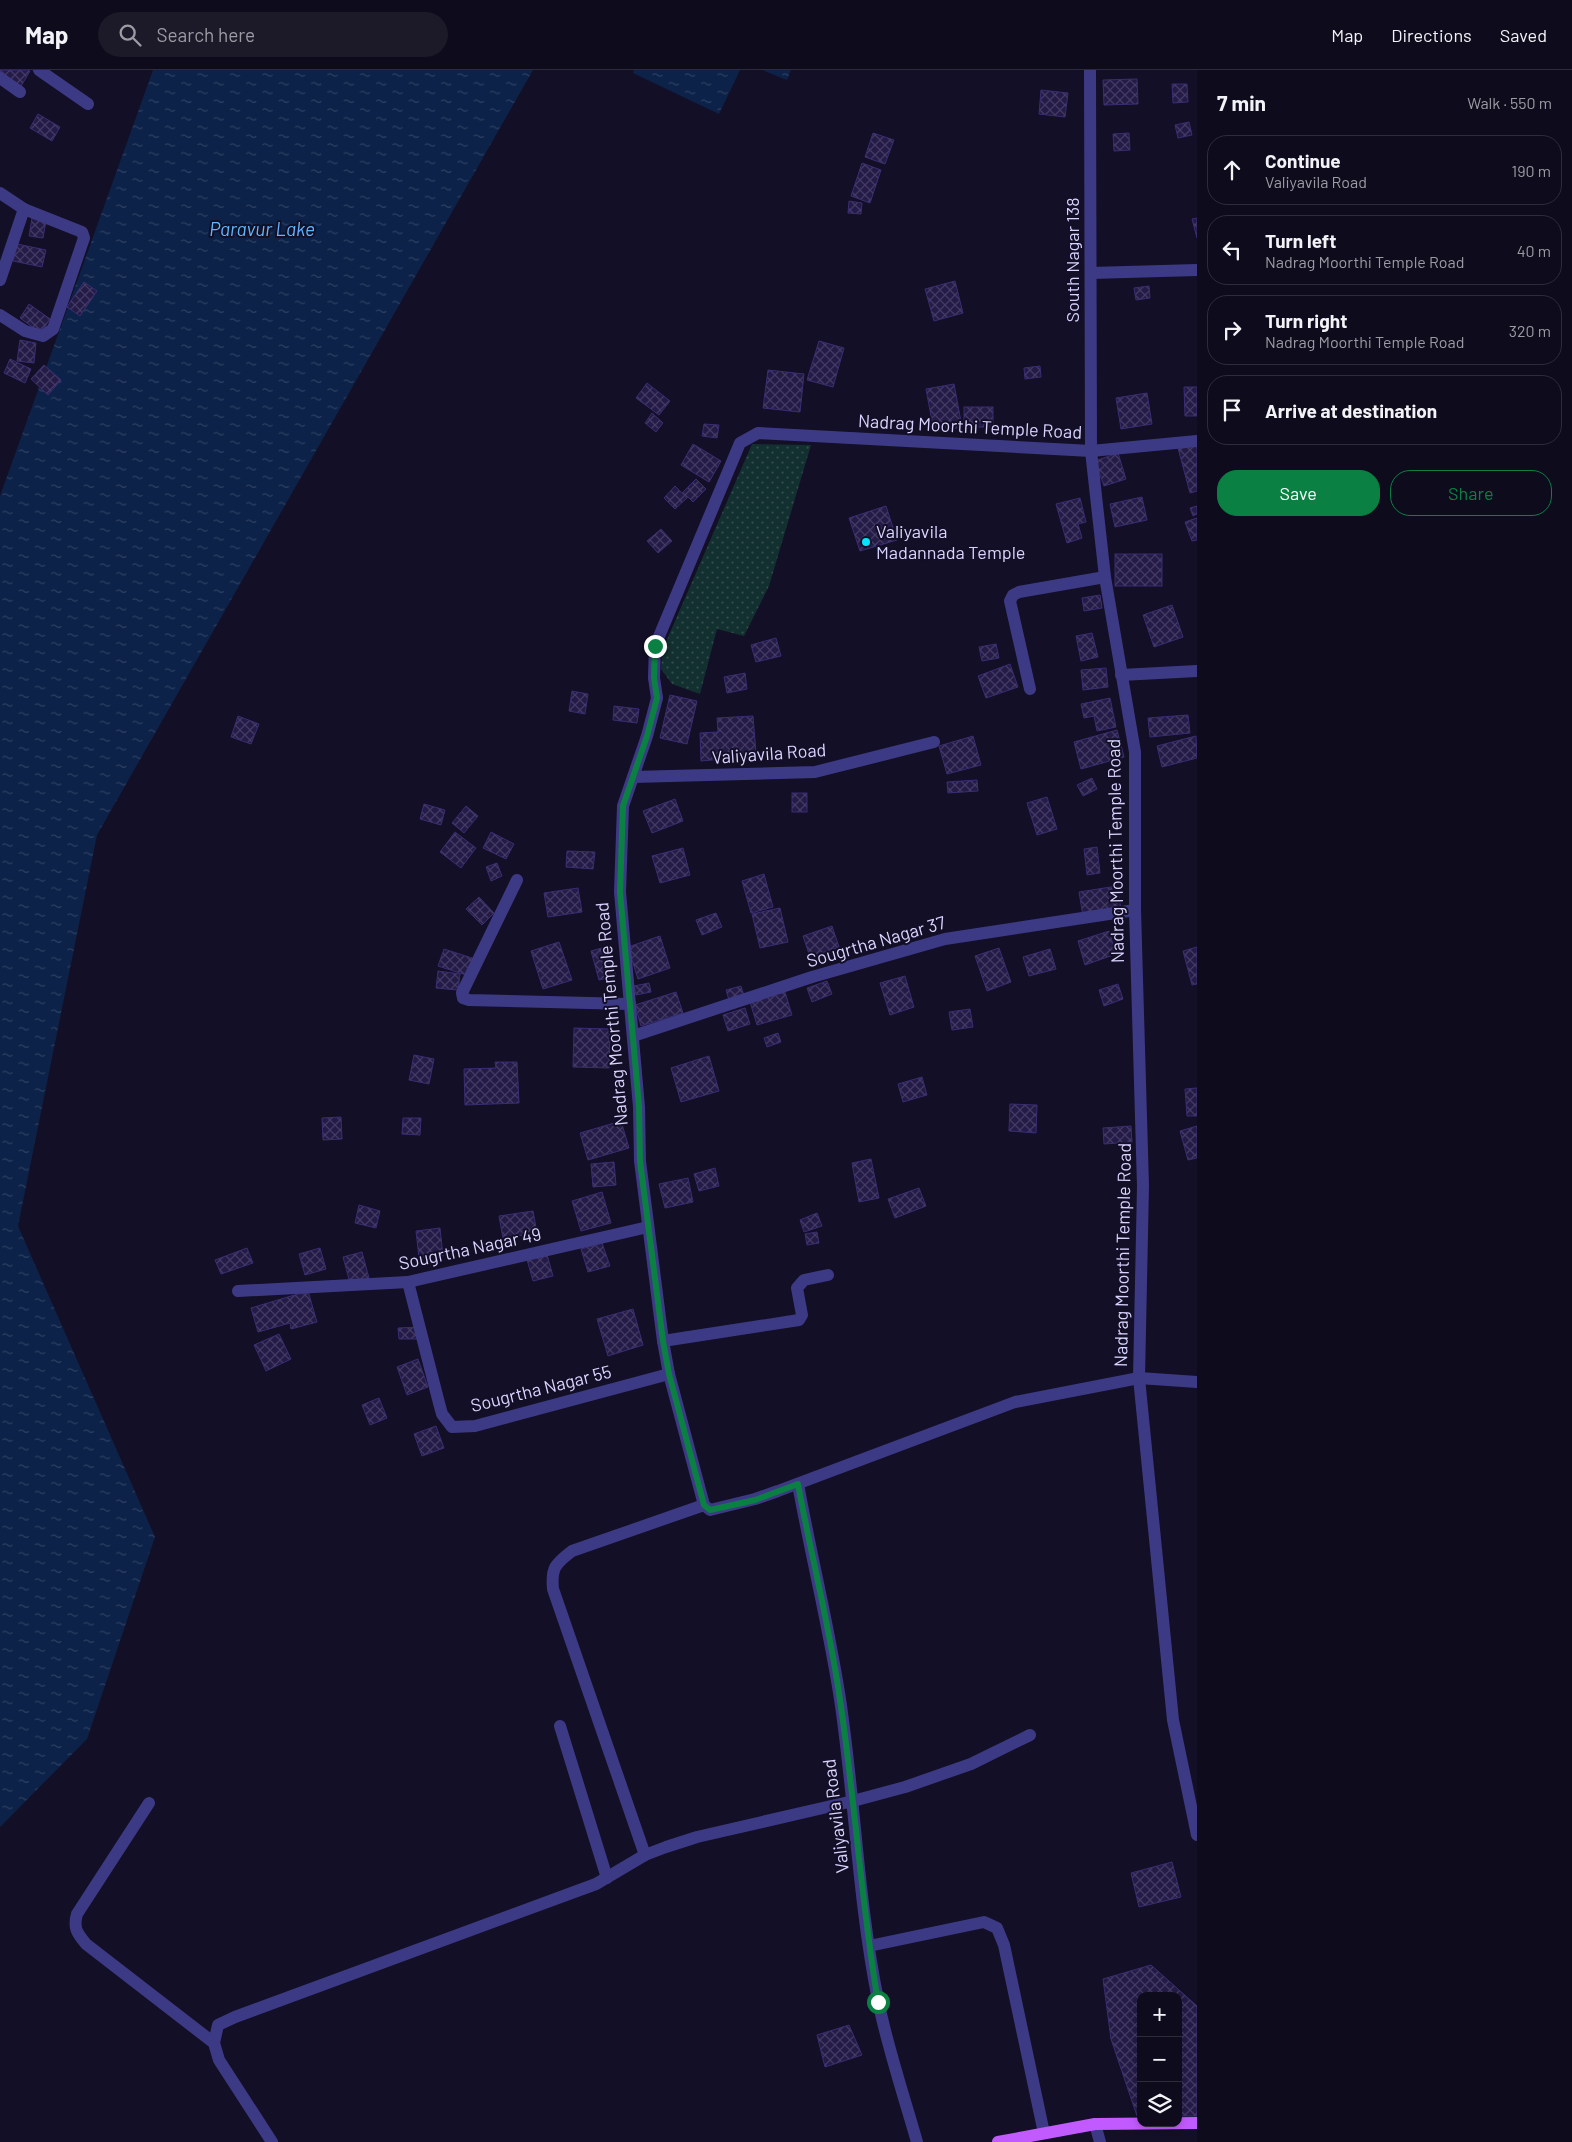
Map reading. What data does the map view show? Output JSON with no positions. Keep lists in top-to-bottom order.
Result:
{
  "streets": {
    "street": [
      "South Nagar 138",
      "Nadrag Moorthi Temple Road",
      "Valiyavila Road",
      "Sougrtha Nagar 37",
      "Sougrtha Nagar 49",
      "Sougrtha Nagar 55"
    ]
  },
  "crossings": [
    ["South Nagar 138", "Nadrag Moorthi Temple Road"],
    ["Nadrag Moorthi Temple Road", "Valiyavila Road"],
    ["Nadrag Moorthi Temple Road", "Sougrtha Nagar 37"],
    ["Nadrag Moorthi Temple Road", "Sougrtha Nagar 49"],
    ["Nadrag Moorthi Temple Road", "Sougrtha Nagar 55"],
    ["Sougrtha Nagar 49", "Sougrtha Nagar 55"]
  ],
  "water": ["Paravur Lake"],
  "places": ["Valiyavila Madannada Temple"],
  "page": {
    "header": "Map",
    "search": "Search here",
    "nav": ["Map", "Directions", "Saved"],
    "heading": ["7 min", "Walk · 550 m"],
    "list": [
      ["Continue", "Valiyavila Road", "190 m"],
      ["Turn left", "Nadrag Moorthi Temple Road", "40 m"],
      ["Turn right", "Nadrag Moorthi Temple Road", "320 m"],
      "Arrive at destination"
    ],
    "buttons": ["Save", "Share"],
    "map_buttons": ["+", "−"]
  }
}
